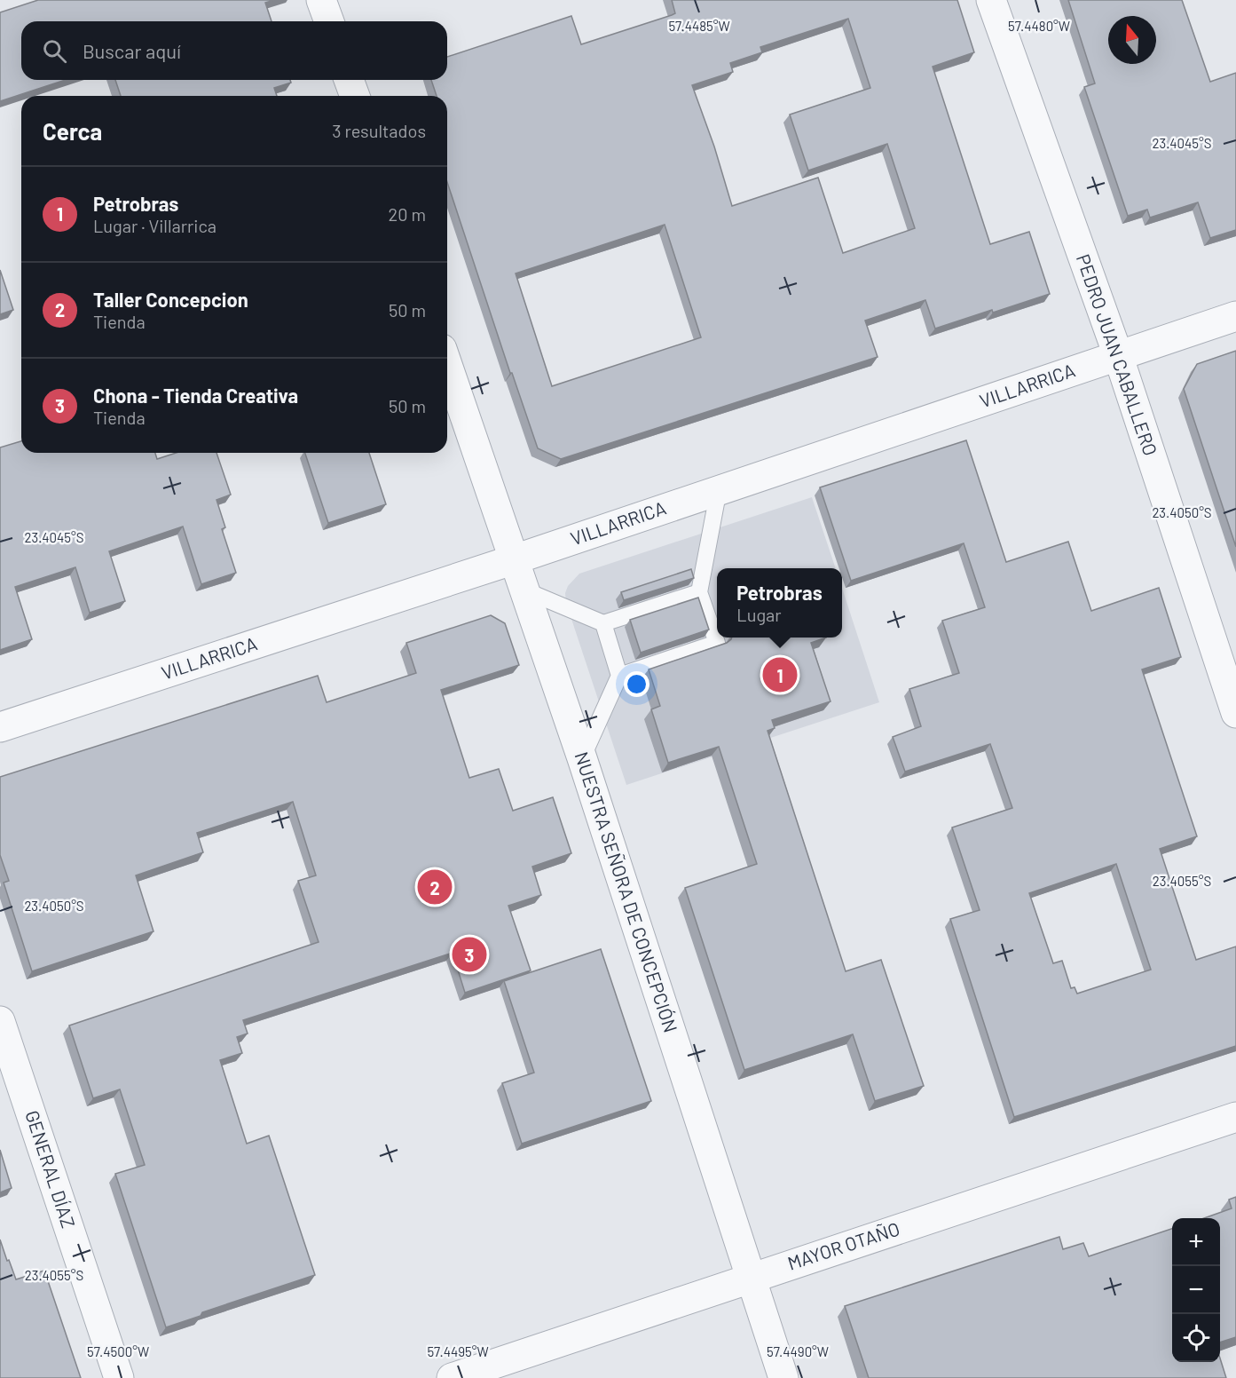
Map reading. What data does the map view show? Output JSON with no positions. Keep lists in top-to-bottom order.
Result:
{
  "streets": {
    "street": [
      "PEDRO JUAN CABALLERO",
      "VILLARRICA",
      "NUESTRA SEÑORA DE CONCEPCIÓN",
      "GENERAL DÍAZ",
      "MAYOR OTAÑO"
    ]
  },
  "crossings": [
    ["PEDRO JUAN CABALLERO", "VILLARRICA"],
    ["VILLARRICA", "NUESTRA SEÑORA DE CONCEPCIÓN"],
    ["NUESTRA SEÑORA DE CONCEPCIÓN", "MAYOR OTAÑO"]
  ],
  "north": "top",
  "page": {
    "search": "Buscar aquí",
    "heading": ["Cerca", "3 resultados"],
    "list": [
      {
        "mark": "1",
        "name": "Petrobras",
        "note": "Lugar · Villarrica",
        "value": "20 m"
      },
      {
        "mark": "2",
        "name": "Taller Concepcion",
        "note": "Tienda",
        "value": "50 m"
      },
      {
        "mark": "3",
        "name": "Chona - Tienda Creativa",
        "note": "Tienda",
        "value": "50 m"
      }
    ],
    "popup": ["Petrobras", "Lugar"],
    "pins": ["1", "2", "3"],
    "map_buttons": ["+", "−"]
  },
  "coordinates": [
    "57.4485°W",
    "57.4480°W",
    "23.4045°S",
    "23.4050°S",
    "23.4055°S",
    "57.4500°W",
    "57.4495°W",
    "57.4490°W"
  ]
}
